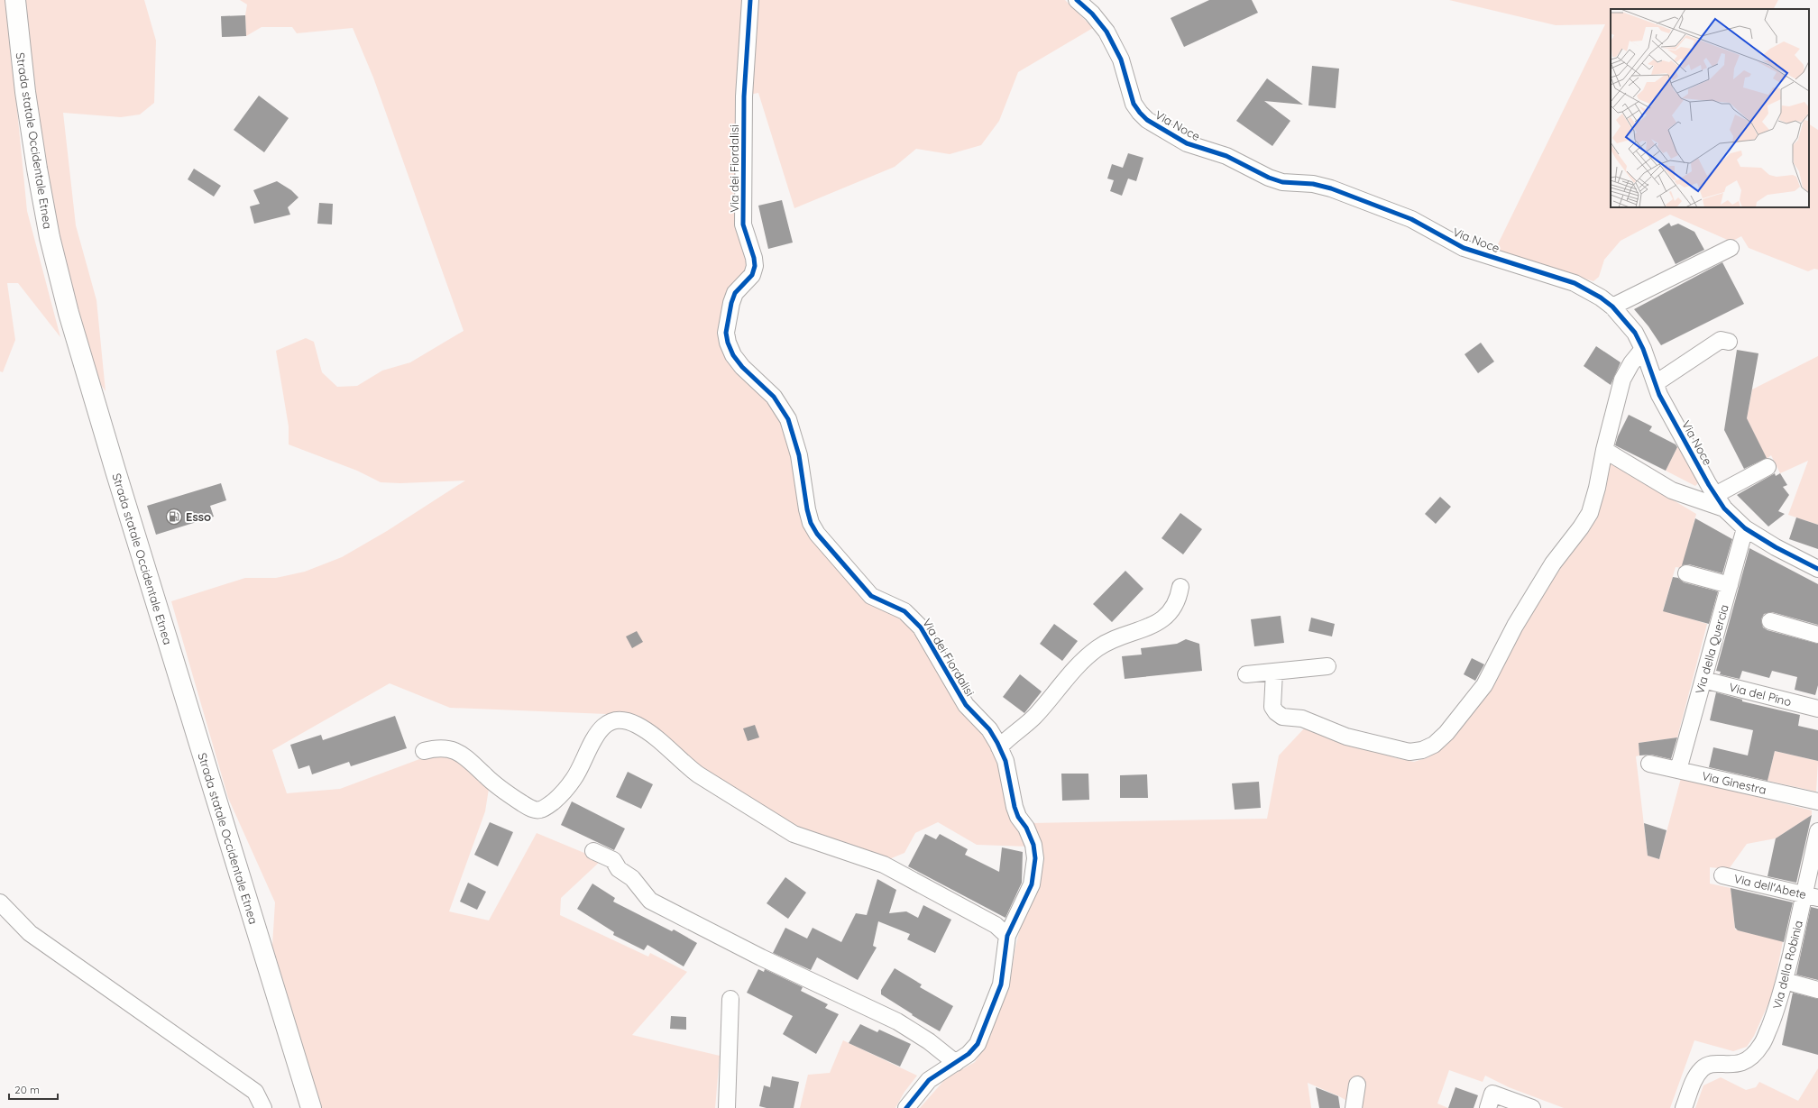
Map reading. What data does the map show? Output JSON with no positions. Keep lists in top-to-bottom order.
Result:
{
  "streets": {
    "main road": ["Strada statale Occidentale Etnea"],
    "street": [
      "Via Noce",
      "Via dei Fiordalisi",
      "Via della Quercia",
      "Via del Pino",
      "Via Ginestra",
      "Via dell'Abete",
      "Via della Robinia"
    ]
  },
  "crossings": [
    ["Via Noce", "Via della Quercia"],
    ["Via della Quercia", "Via del Pino"],
    ["Via della Quercia", "Via Ginestra"],
    ["Via dell'Abete", "Via della Robinia"]
  ],
  "places": {
    "fuel station": ["Esso"]
  },
  "scale_bar": "20 m"
}
